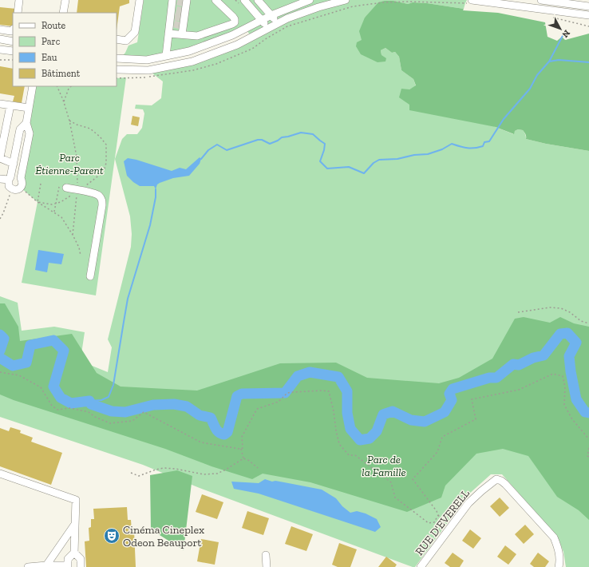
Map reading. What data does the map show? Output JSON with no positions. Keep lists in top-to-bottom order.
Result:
{
  "streets": {
    "street": ["RUE D'EVERELL"]
  },
  "parks": ["Parc Étienne-Parent", "Parc de la Famille"],
  "places": {
    "theatre": ["Cinéma Cineplex Odeon Beauport"]
  },
  "legend": [
    "Route",
    "Parc",
    "Eau",
    "Bâtiment"
  ],
  "north": "bottom right"
}
